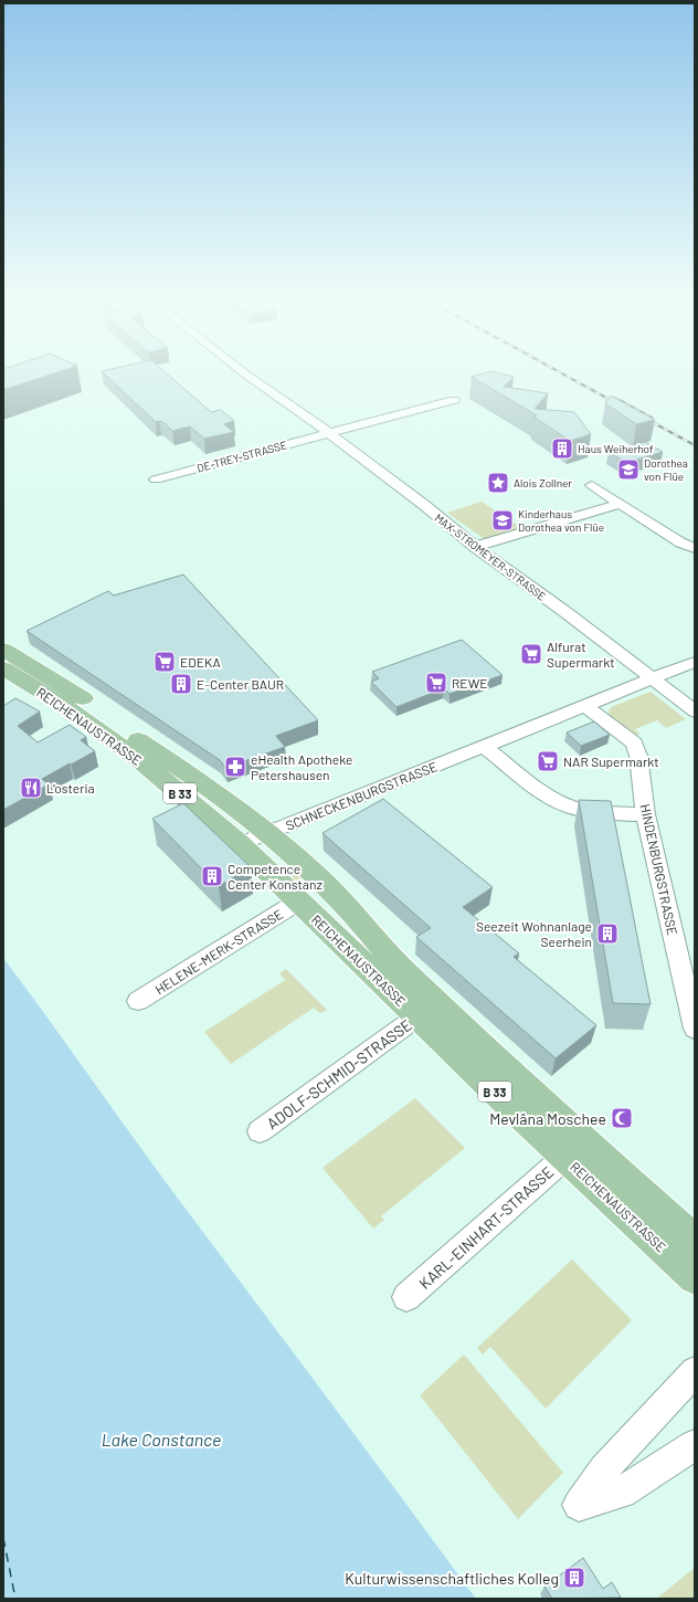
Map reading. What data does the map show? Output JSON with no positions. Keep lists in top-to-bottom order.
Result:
{
  "streets": {
    "main road": ["REICHENAUSTRASSE", "B 33"],
    "street": [
      "DE-TREY-STRASSE",
      "MAX-STROMEYER-STRASSE",
      "SCHNECKENBURGSTRASSE",
      "HINDENBURGSTRASSE",
      "HELENE-MERK-STRASSE",
      "ADOLF-SCHMID-STRASSE",
      "KARL-EINHART-STRASSE"
    ]
  },
  "crossings": [
    ["DE-TREY-STRASSE", "MAX-STROMEYER-STRASSE"],
    ["MAX-STROMEYER-STRASSE", "SCHNECKENBURGSTRASSE"],
    ["REICHENAUSTRASSE", "SCHNECKENBURGSTRASSE"],
    ["REICHENAUSTRASSE", "HELENE-MERK-STRASSE"],
    ["REICHENAUSTRASSE", "ADOLF-SCHMID-STRASSE"],
    ["REICHENAUSTRASSE", "KARL-EINHART-STRASSE"],
    ["SCHNECKENBURGSTRASSE", "HINDENBURGSTRASSE"]
  ],
  "water": ["Lake Constance"],
  "places": {
    "building": [
      "Haus Weiherhof",
      "E-Center BAUR",
      "Competence Center Konstanz",
      "Seezeit Wohnanlage Seerhein",
      "Kulturwissenschaftliches Kolleg"
    ],
    "school or university": ["Dorothea von Flüe", "Kinderhaus Dorothea von Flüe"],
    "place": ["Alois Zollner"],
    "supermarket": [
      "Alfurat Supermarkt",
      "EDEKA",
      "REWE",
      "NAR Supermarkt"
    ],
    "pharmacy": ["eHealth Apotheke Petershausen"],
    "restaurant": ["L'osteria"],
    "mosque": ["Mevlâna Moschee"]
  }
}
